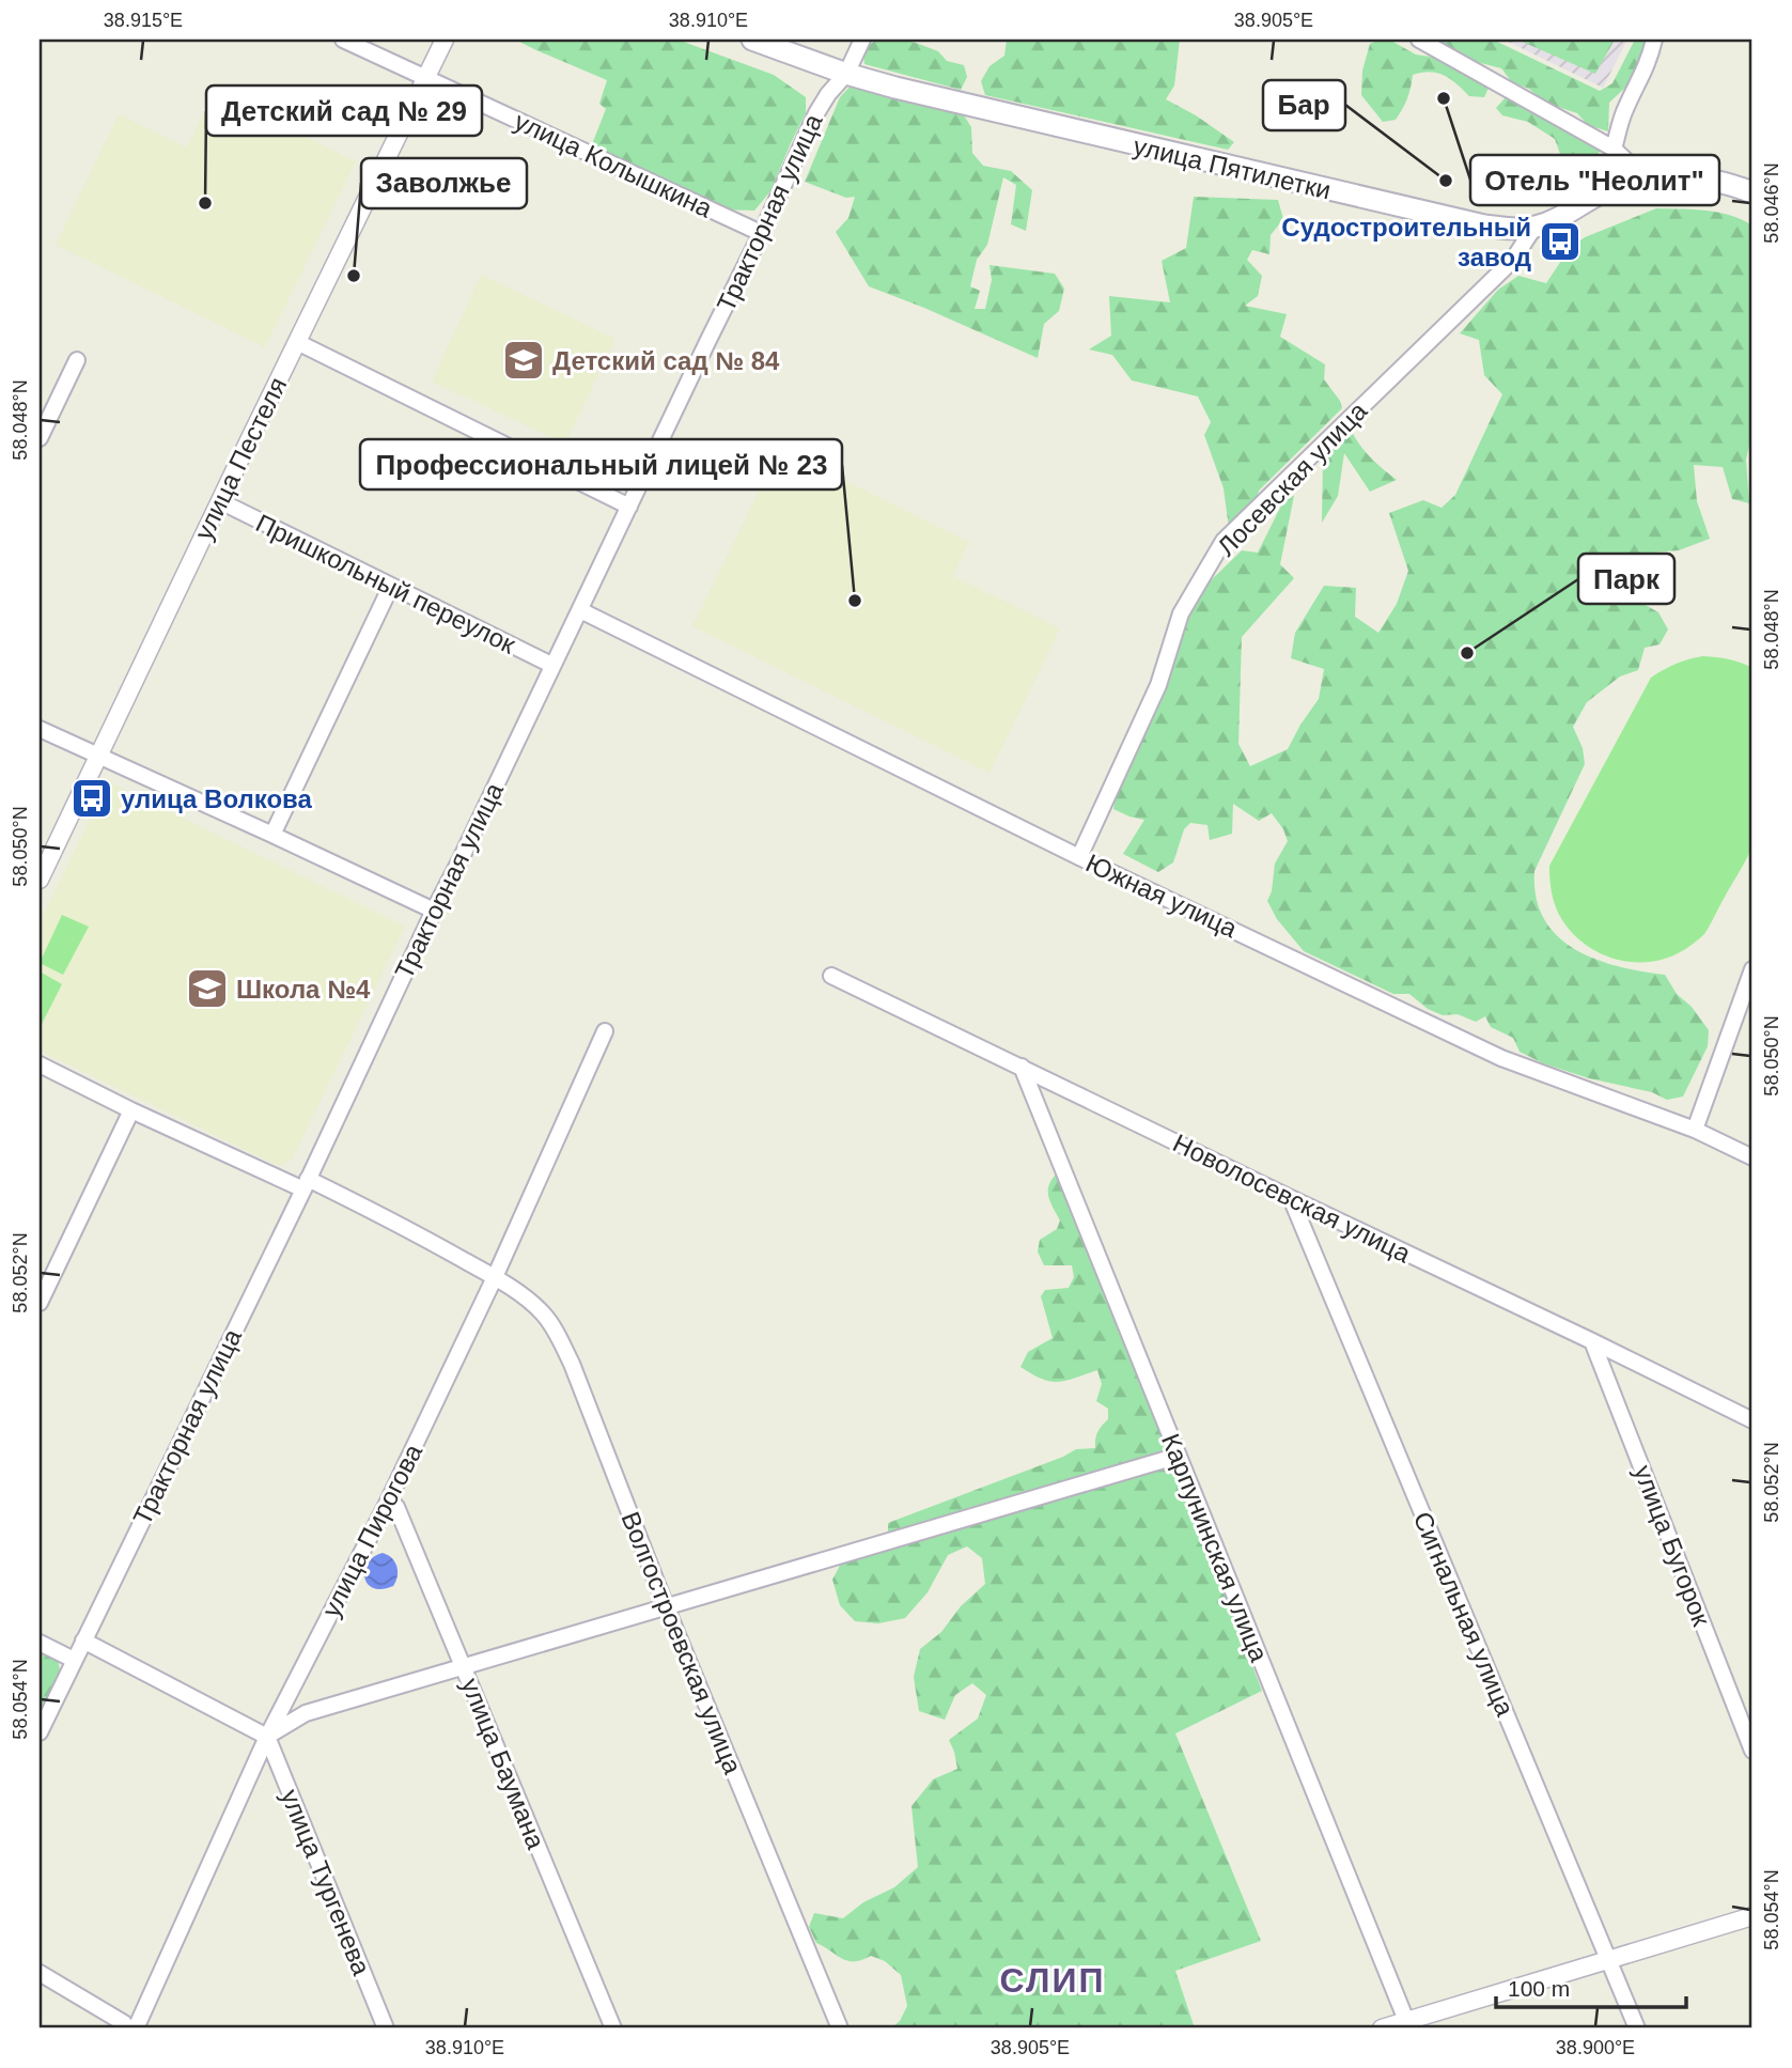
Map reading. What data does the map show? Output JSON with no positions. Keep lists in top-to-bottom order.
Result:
{
  "streets": {
    "main road": ["улица Пятилетки"],
    "street": [
      "улица Колышкина",
      "Тракторная улица",
      "улица Пестеля",
      "Лосевская улица",
      "Пришкольный переулок",
      "Южная улица",
      "Новолосевская улица",
      "улица Пирогова",
      "улица Бугорок",
      "Карпунинская улица",
      "Сигнальная улица",
      "Волгостроевская улица",
      "улица Баумана",
      "улица Тургенева"
    ]
  },
  "crossings": [
    ["улица Колышкина", "Тракторная улица"],
    ["улица Колышкина", "улица Пестеля"],
    ["улица Пятилетки", "Тракторная улица"],
    ["улица Пятилетки", "Лосевская улица"],
    ["Тракторная улица", "Пришкольный переулок"],
    ["Тракторная улица", "Южная улица"],
    ["улица Пестеля", "Пришкольный переулок"],
    ["Лосевская улица", "Южная улица"],
    ["Новолосевская улица", "улица Бугорок"],
    ["Новолосевская улица", "Карпунинская улица"],
    ["Новолосевская улица", "Сигнальная улица"],
    ["улица Пирогова", "Волгостроевская улица"],
    ["улица Пирогова", "улица Баумана"],
    ["улица Пирогова", "улица Тургенева"]
  ],
  "districts": ["СЛИП"],
  "places": {
    "other": [
      "Отель \"Неолит\"",
      "Бар",
      "Детский сад № 29",
      "Заволжье",
      "Профессиональный лицей № 23",
      "Парк"
    ],
    "bus stop": ["Судостроительный завод", "улица Волкова"],
    "school or university": ["Детский сад № 84", "Школа №4"]
  },
  "scale_bar": "100 m",
  "coordinates": [
    "38.915°E",
    "38.910°E",
    "38.905°E",
    "58.046°N",
    "58.048°N",
    "58.050°N",
    "58.052°N",
    "58.054°N",
    "38.900°E"
  ]
}
